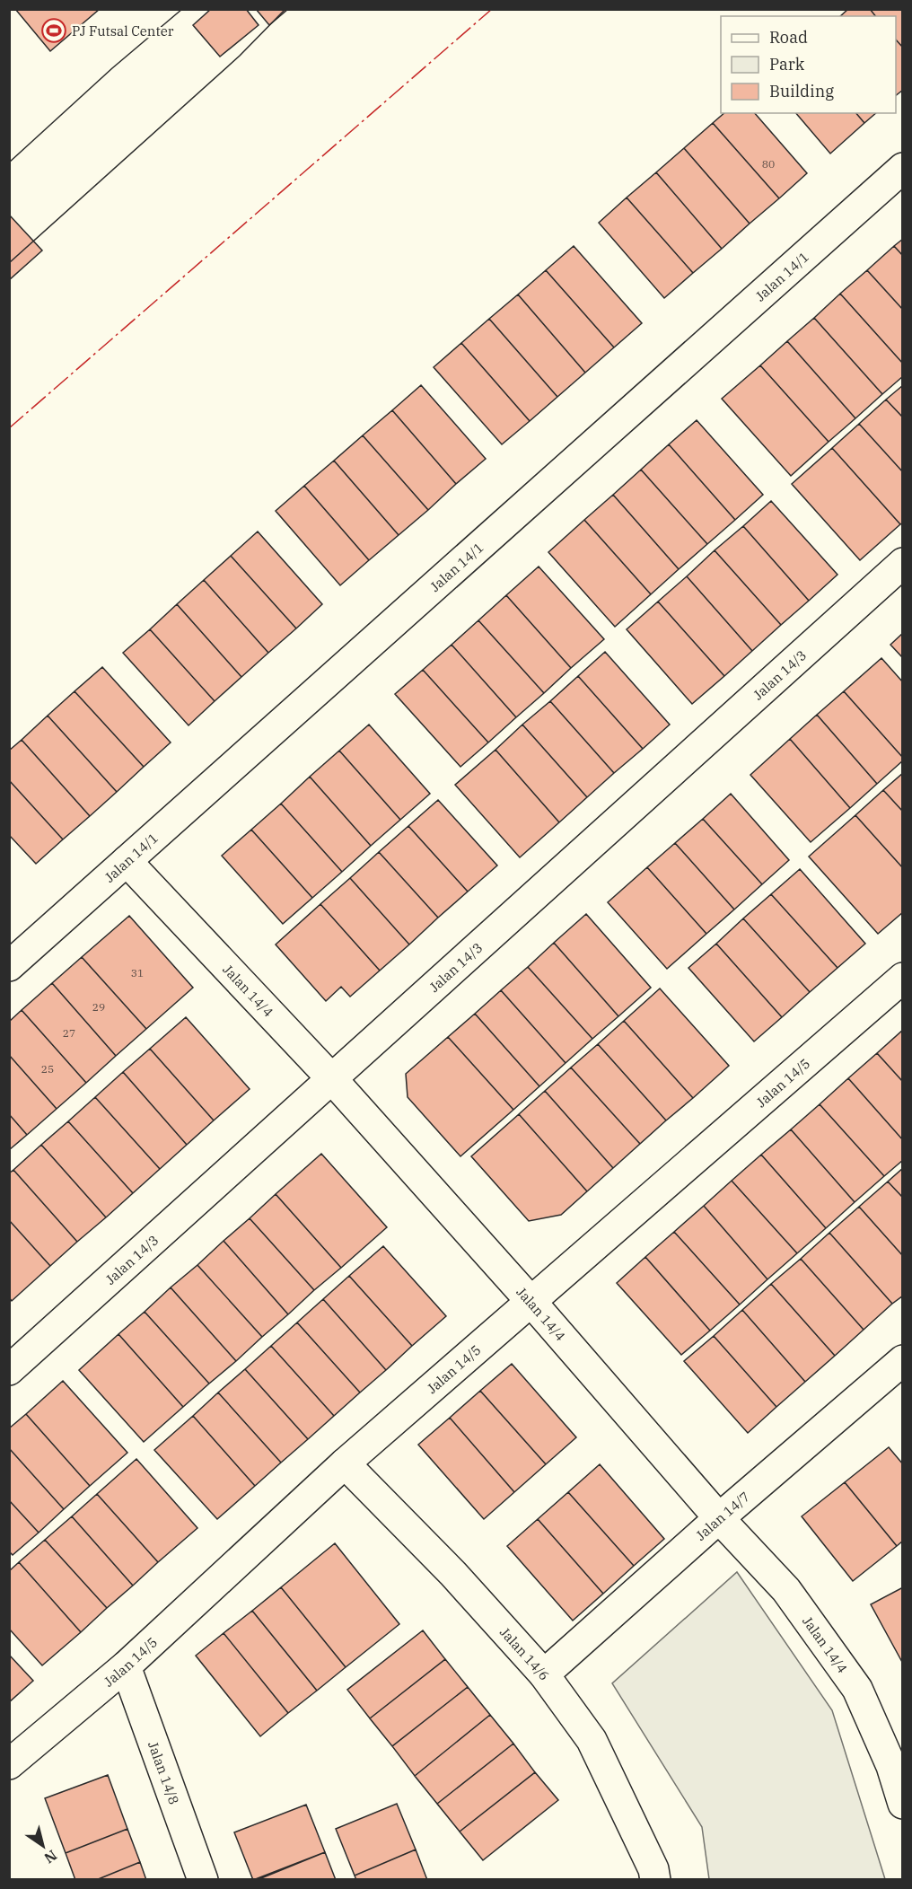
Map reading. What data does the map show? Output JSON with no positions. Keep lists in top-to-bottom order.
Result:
{
  "streets": {
    "street": [
      "Jalan 14/1",
      "Jalan 14/3",
      "Jalan 14/4",
      "Jalan 14/5",
      "Jalan 14/7",
      "Jalan 14/6",
      "Jalan 14/8"
    ]
  },
  "crossings": [
    ["Jalan 14/1", "Jalan 14/4"],
    ["Jalan 14/3", "Jalan 14/4"],
    ["Jalan 14/4", "Jalan 14/5"],
    ["Jalan 14/4", "Jalan 14/7"],
    ["Jalan 14/5", "Jalan 14/6"],
    ["Jalan 14/5", "Jalan 14/8"],
    ["Jalan 14/7", "Jalan 14/6"]
  ],
  "places": {
    "sports": ["PJ Futsal Center"]
  },
  "house_numbers": [
    "80",
    "31",
    "29",
    "27",
    "25"
  ],
  "legend": ["Road", "Park", "Building"],
  "north": "bottom right"
}
